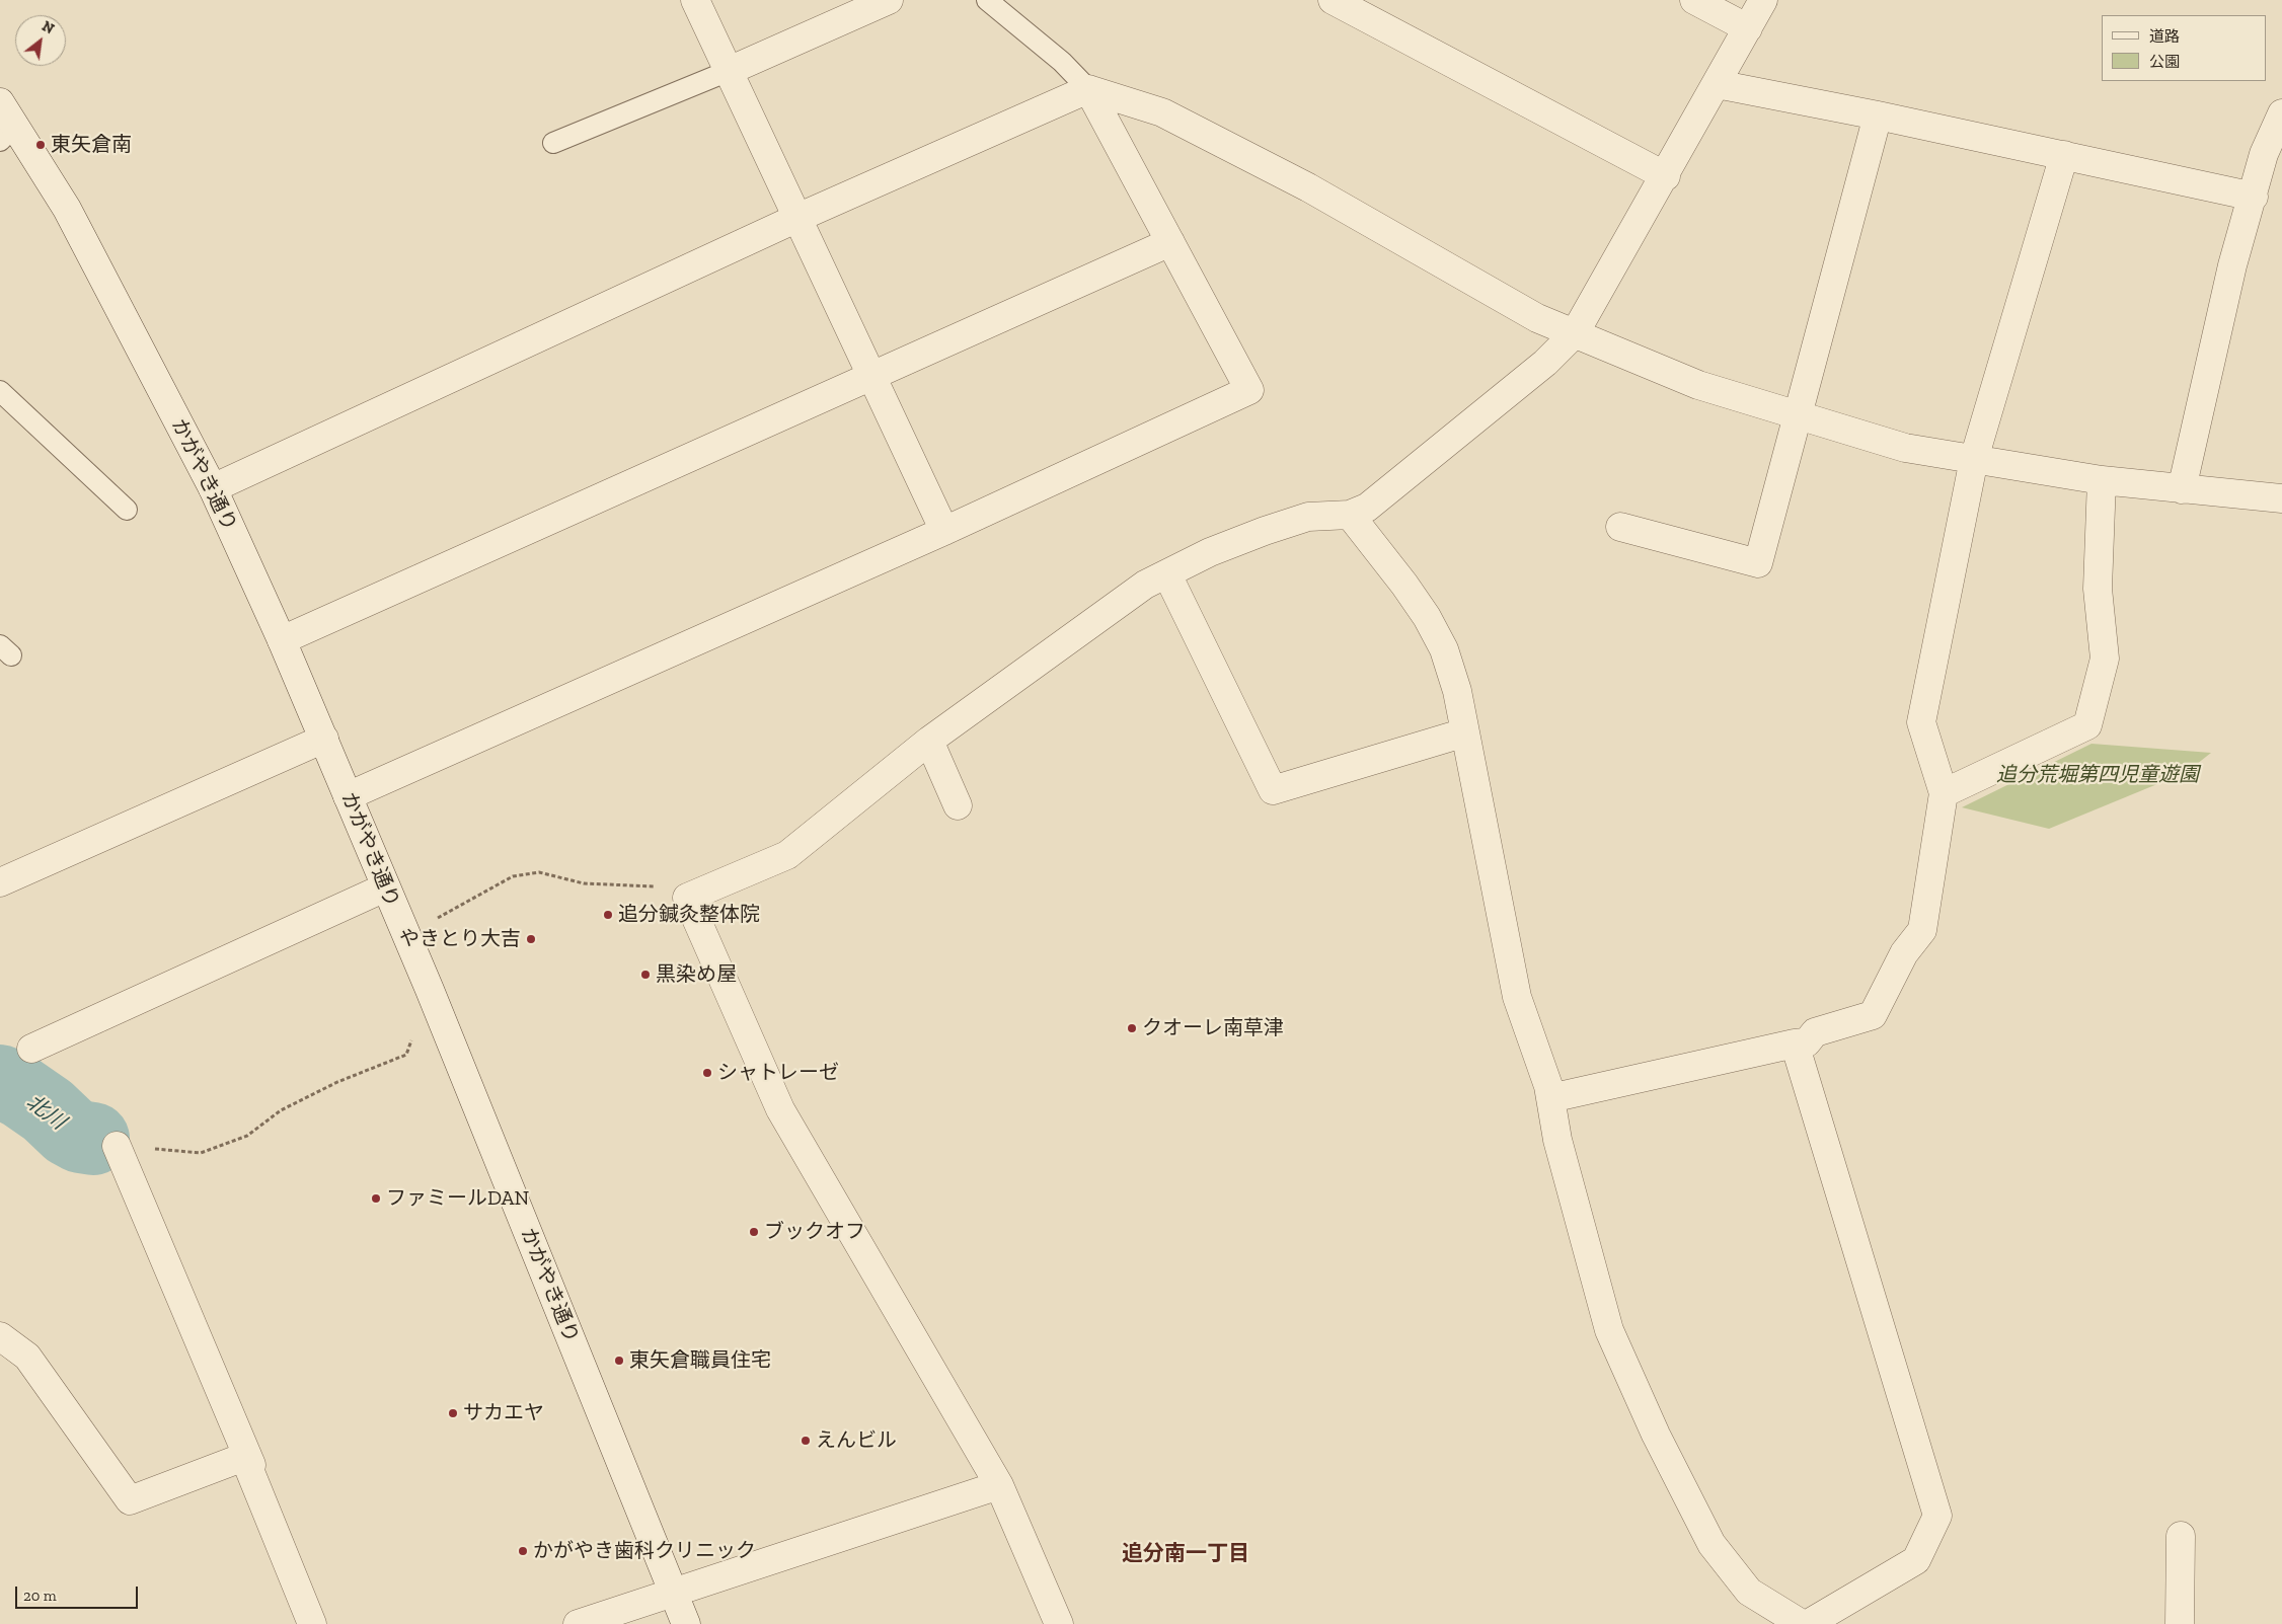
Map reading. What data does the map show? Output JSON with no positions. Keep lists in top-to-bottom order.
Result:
{
  "streets": {
    "street": ["かがやき通り"]
  },
  "districts": ["追分南一丁目"],
  "water": ["北川"],
  "parks": ["追分荒堀第四児童遊園"],
  "places": [
    "東矢倉南",
    "追分鍼灸整体院",
    "やきとり大吉",
    "黒染め屋",
    "クオーレ南草津",
    "シャトレーゼ",
    "ファミールDAN",
    "ブックオフ",
    "東矢倉職員住宅",
    "サカエヤ",
    "えんビル",
    "かがやき歯科クリニック"
  ],
  "legend": ["道路", "公園"],
  "scale_bar": "20 m",
  "north": "top right"
}
